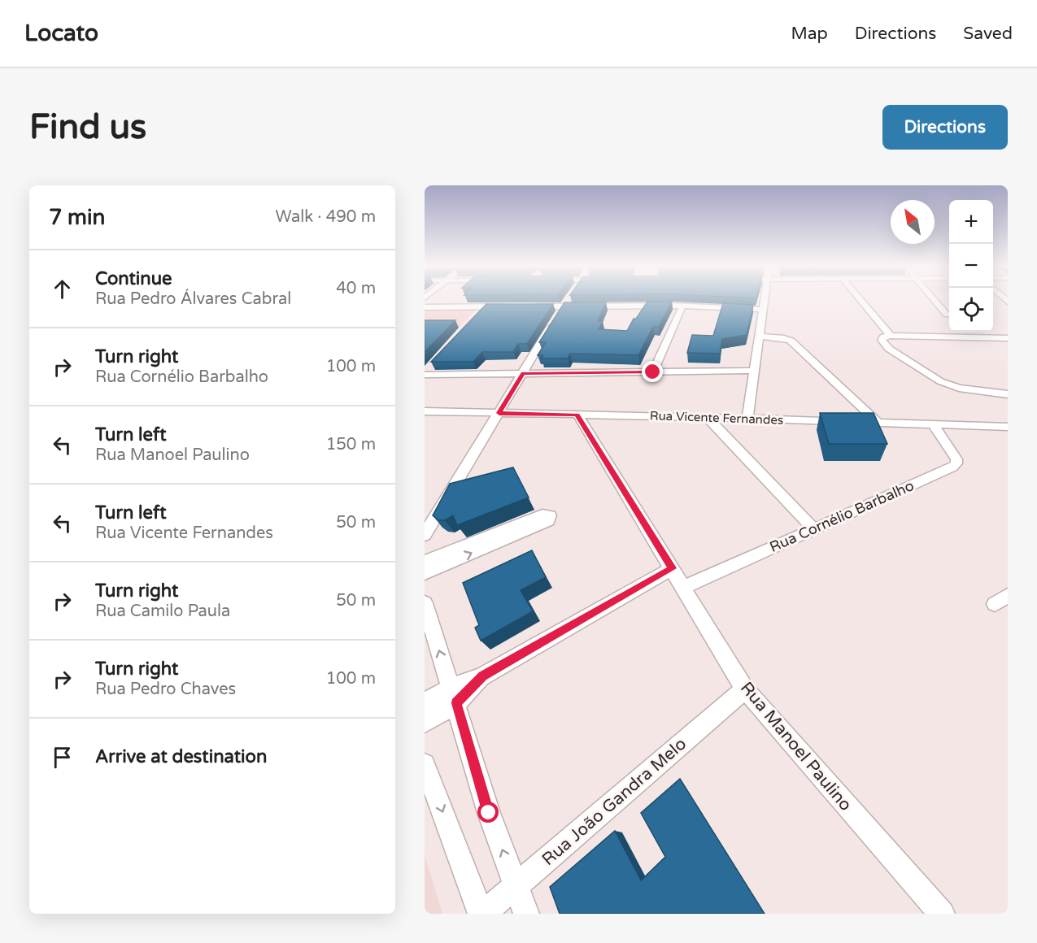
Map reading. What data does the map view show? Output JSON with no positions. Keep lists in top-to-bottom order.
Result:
{
  "streets": {
    "street": [
      "Rua Vicente Fernandes",
      "Rua Cornélio Barbalho",
      "Rua Manoel Paulino",
      "Rua João Gandra Melo"
    ]
  },
  "crossings": [
    ["Rua Vicente Fernandes", "Rua Cornélio Barbalho"],
    ["Rua Vicente Fernandes", "Rua Manoel Paulino"],
    ["Rua Cornélio Barbalho", "Rua Manoel Paulino"],
    ["Rua Manoel Paulino", "Rua João Gandra Melo"]
  ],
  "north": "top left",
  "page": {
    "header": "Locato",
    "nav": ["Map", "Directions", "Saved"],
    "buttons": "Directions",
    "title": "Find us",
    "heading": ["7 min", "Walk · 490 m"],
    "map_buttons": ["+", "−"],
    "list": [
      ["Continue", "Rua Pedro Álvares Cabral", "40 m"],
      ["Turn right", "Rua Cornélio Barbalho", "100 m"],
      ["Turn left", "Rua Manoel Paulino", "150 m"],
      ["Turn left", "Rua Vicente Fernandes", "50 m"],
      ["Turn right", "Rua Camilo Paula", "50 m"],
      ["Turn right", "Rua Pedro Chaves", "100 m"],
      "Arrive at destination"
    ]
  }
}
